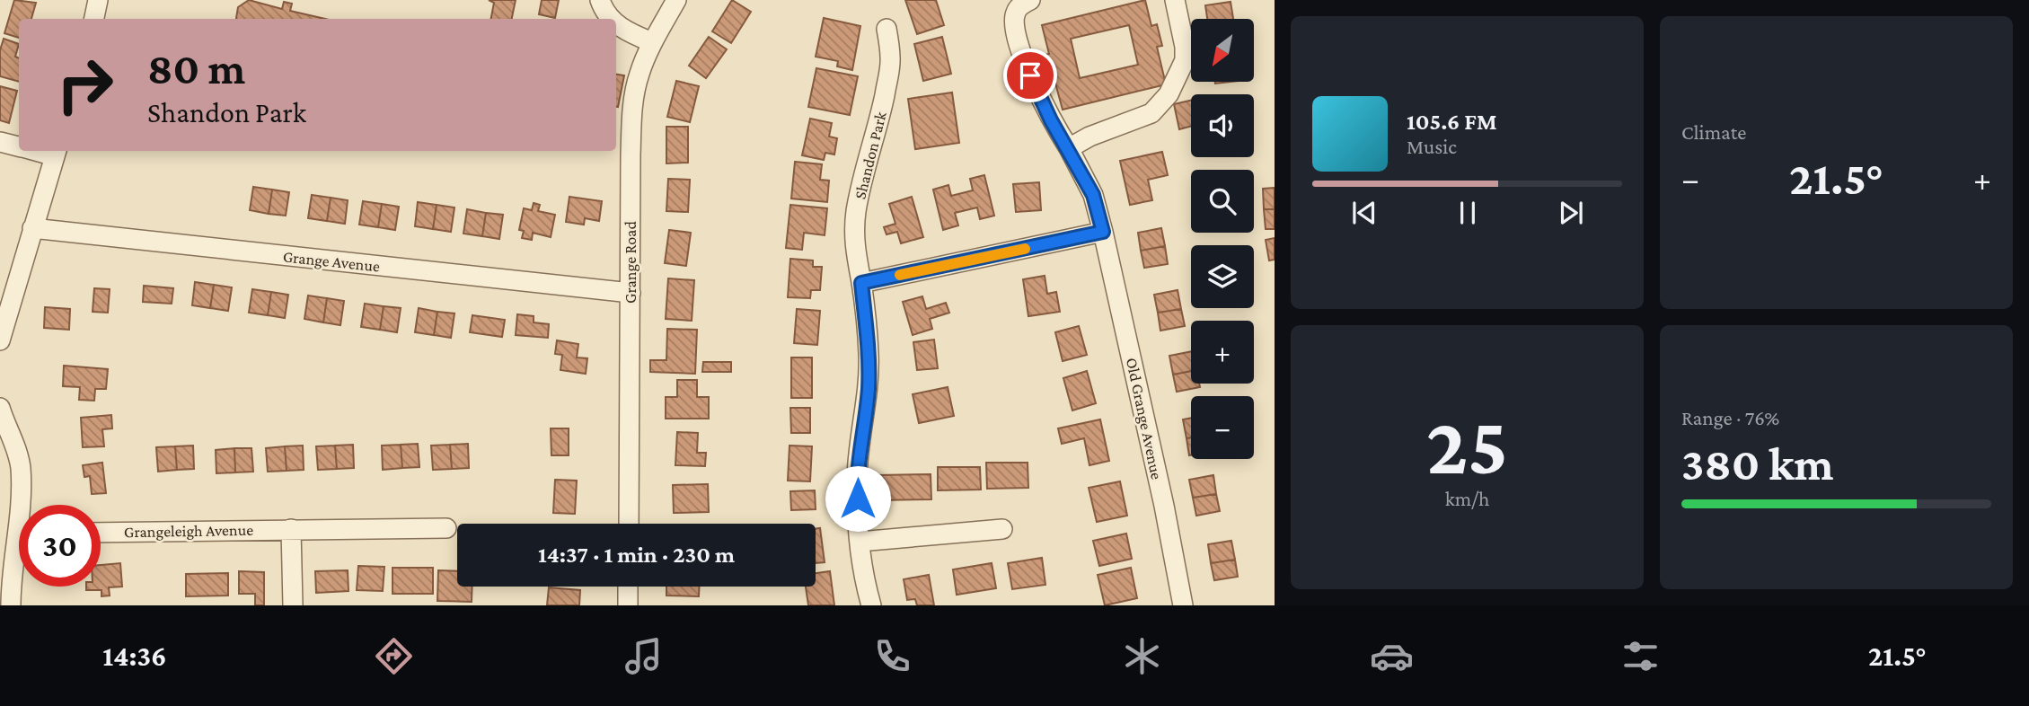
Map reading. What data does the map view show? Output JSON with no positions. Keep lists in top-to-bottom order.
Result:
{
  "streets": {
    "street": [
      "Shandon Park",
      "Grange Avenue",
      "Grange Road",
      "Old Grange Avenue",
      "Grangeleigh Avenue"
    ]
  },
  "crossings": [
    ["Grange Avenue", "Grange Road"]
  ],
  "north": "bottom left",
  "page": {
    "tile": [
      "Climate",
      ["25", "km/h"],
      ["Range · 76%", "380 km"]
    ],
    "map_buttons": ["+", "−"],
    "turn": ["80 m", "Shandon Park"],
    "song": ["105.6 FM", "Music"],
    "heat": ["−", "21.5°", "+"],
    "limit": "30",
    "trip": "14:37 · 1 min · 230 m",
    "tabs": ["14:36", "21.5°"]
  }
}
